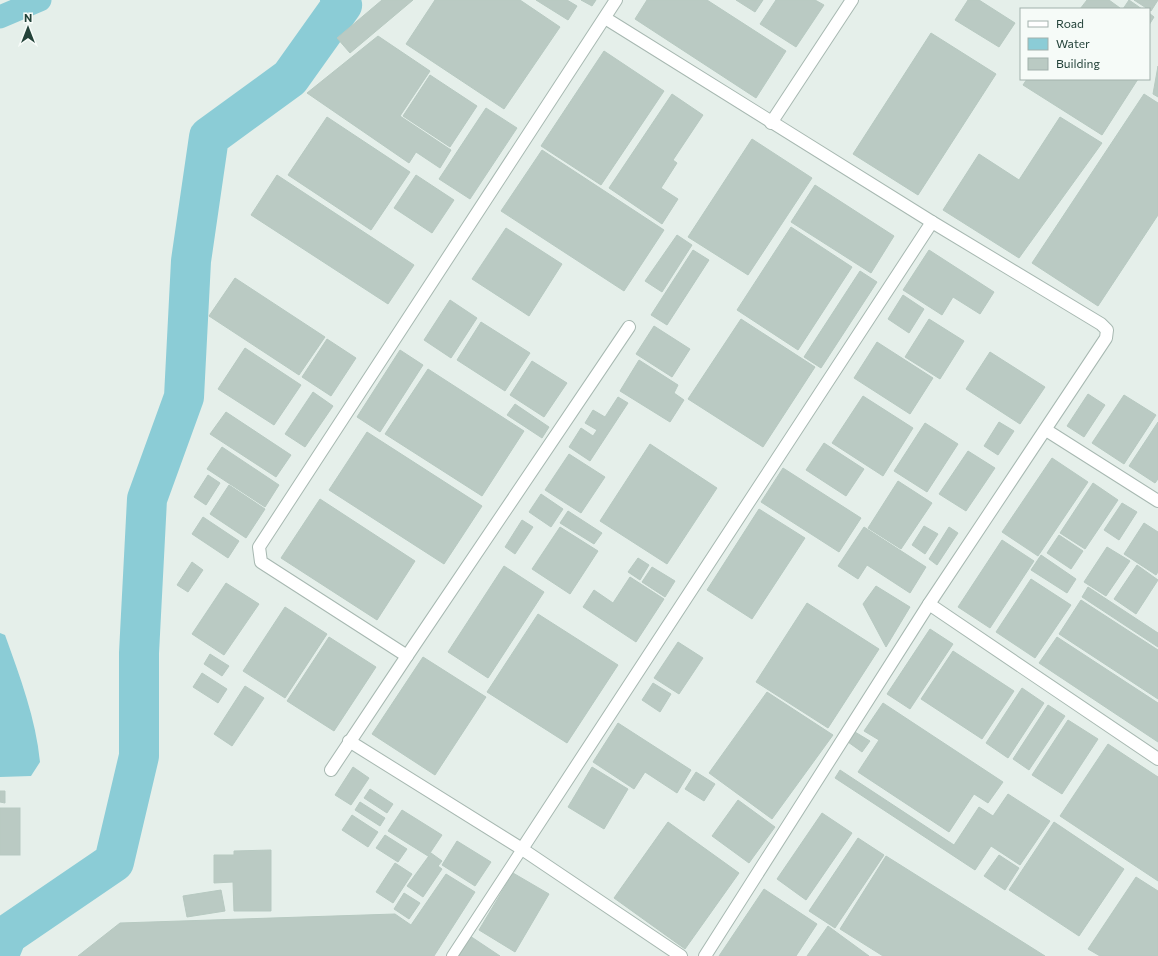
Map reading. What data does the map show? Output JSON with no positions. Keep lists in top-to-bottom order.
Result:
{
  "legend": ["Road", "Water", "Building"],
  "north": "top"
}
